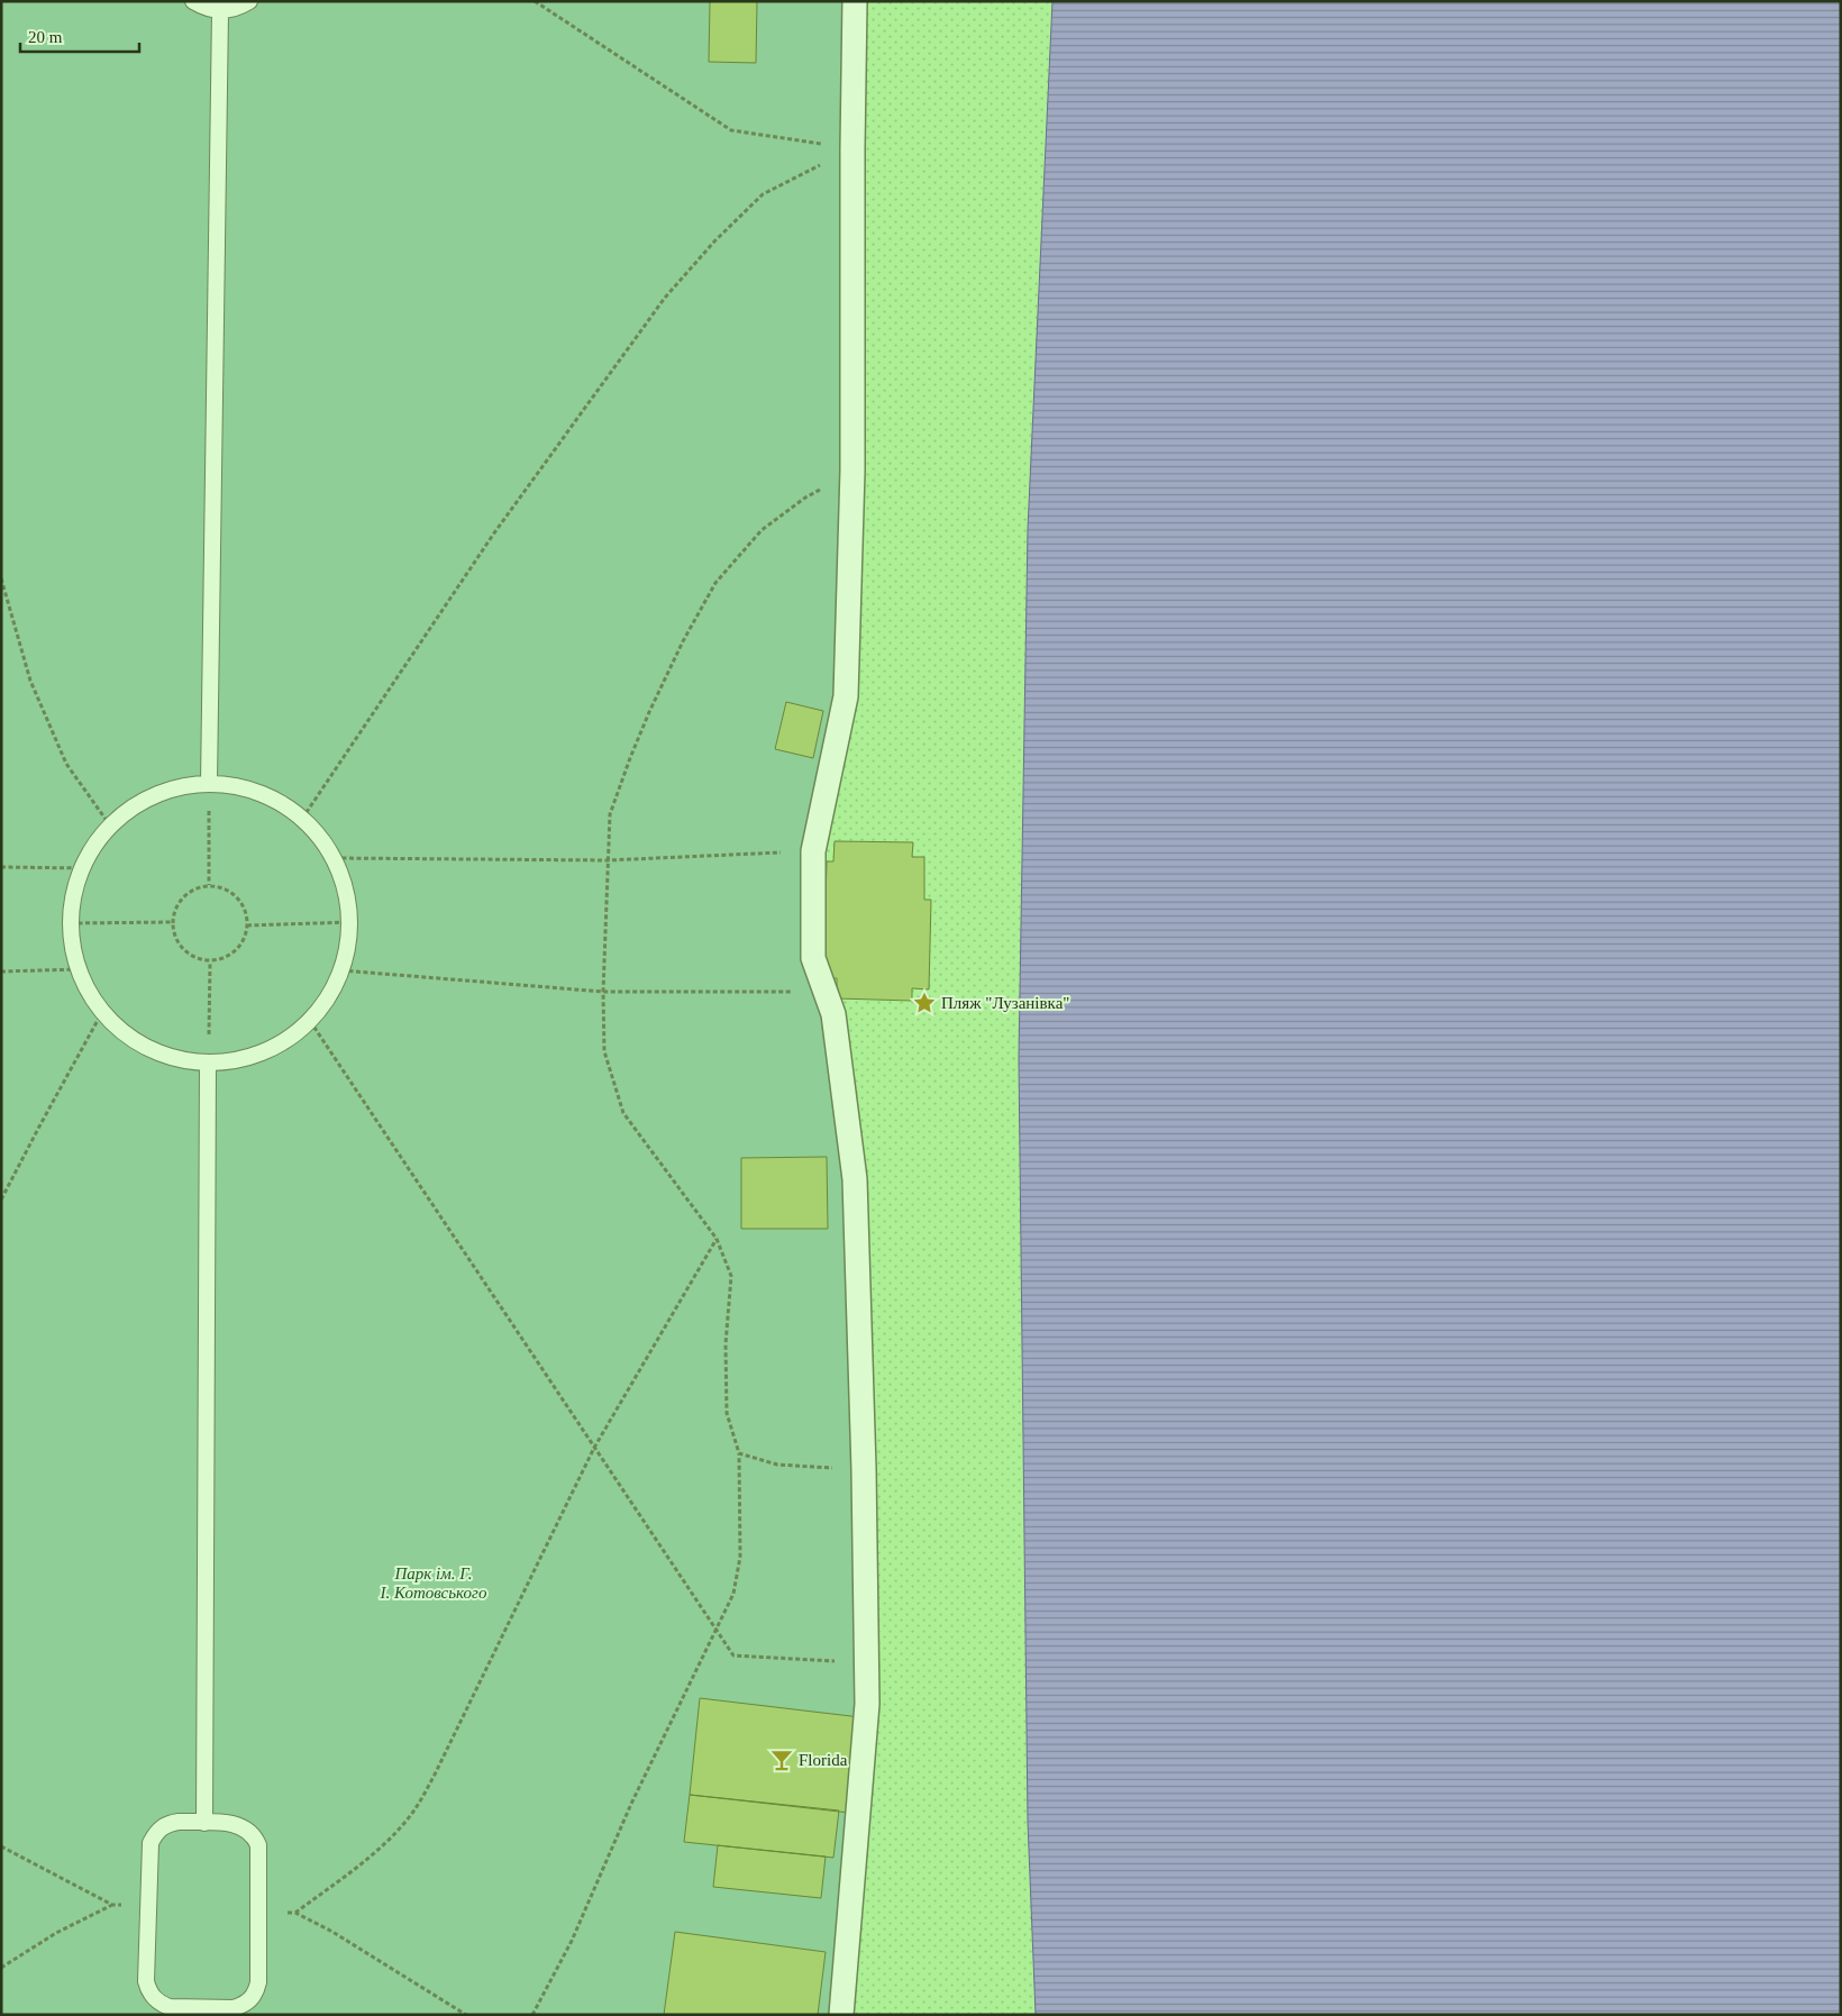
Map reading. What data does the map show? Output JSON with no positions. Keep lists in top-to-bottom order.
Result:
{
  "parks": ["Парк ім. Г. І. Котовського"],
  "places": {
    "place": ["Пляж \"Лузанівка\""],
    "bar": ["Florida"]
  },
  "scale_bar": "20 m"
}
